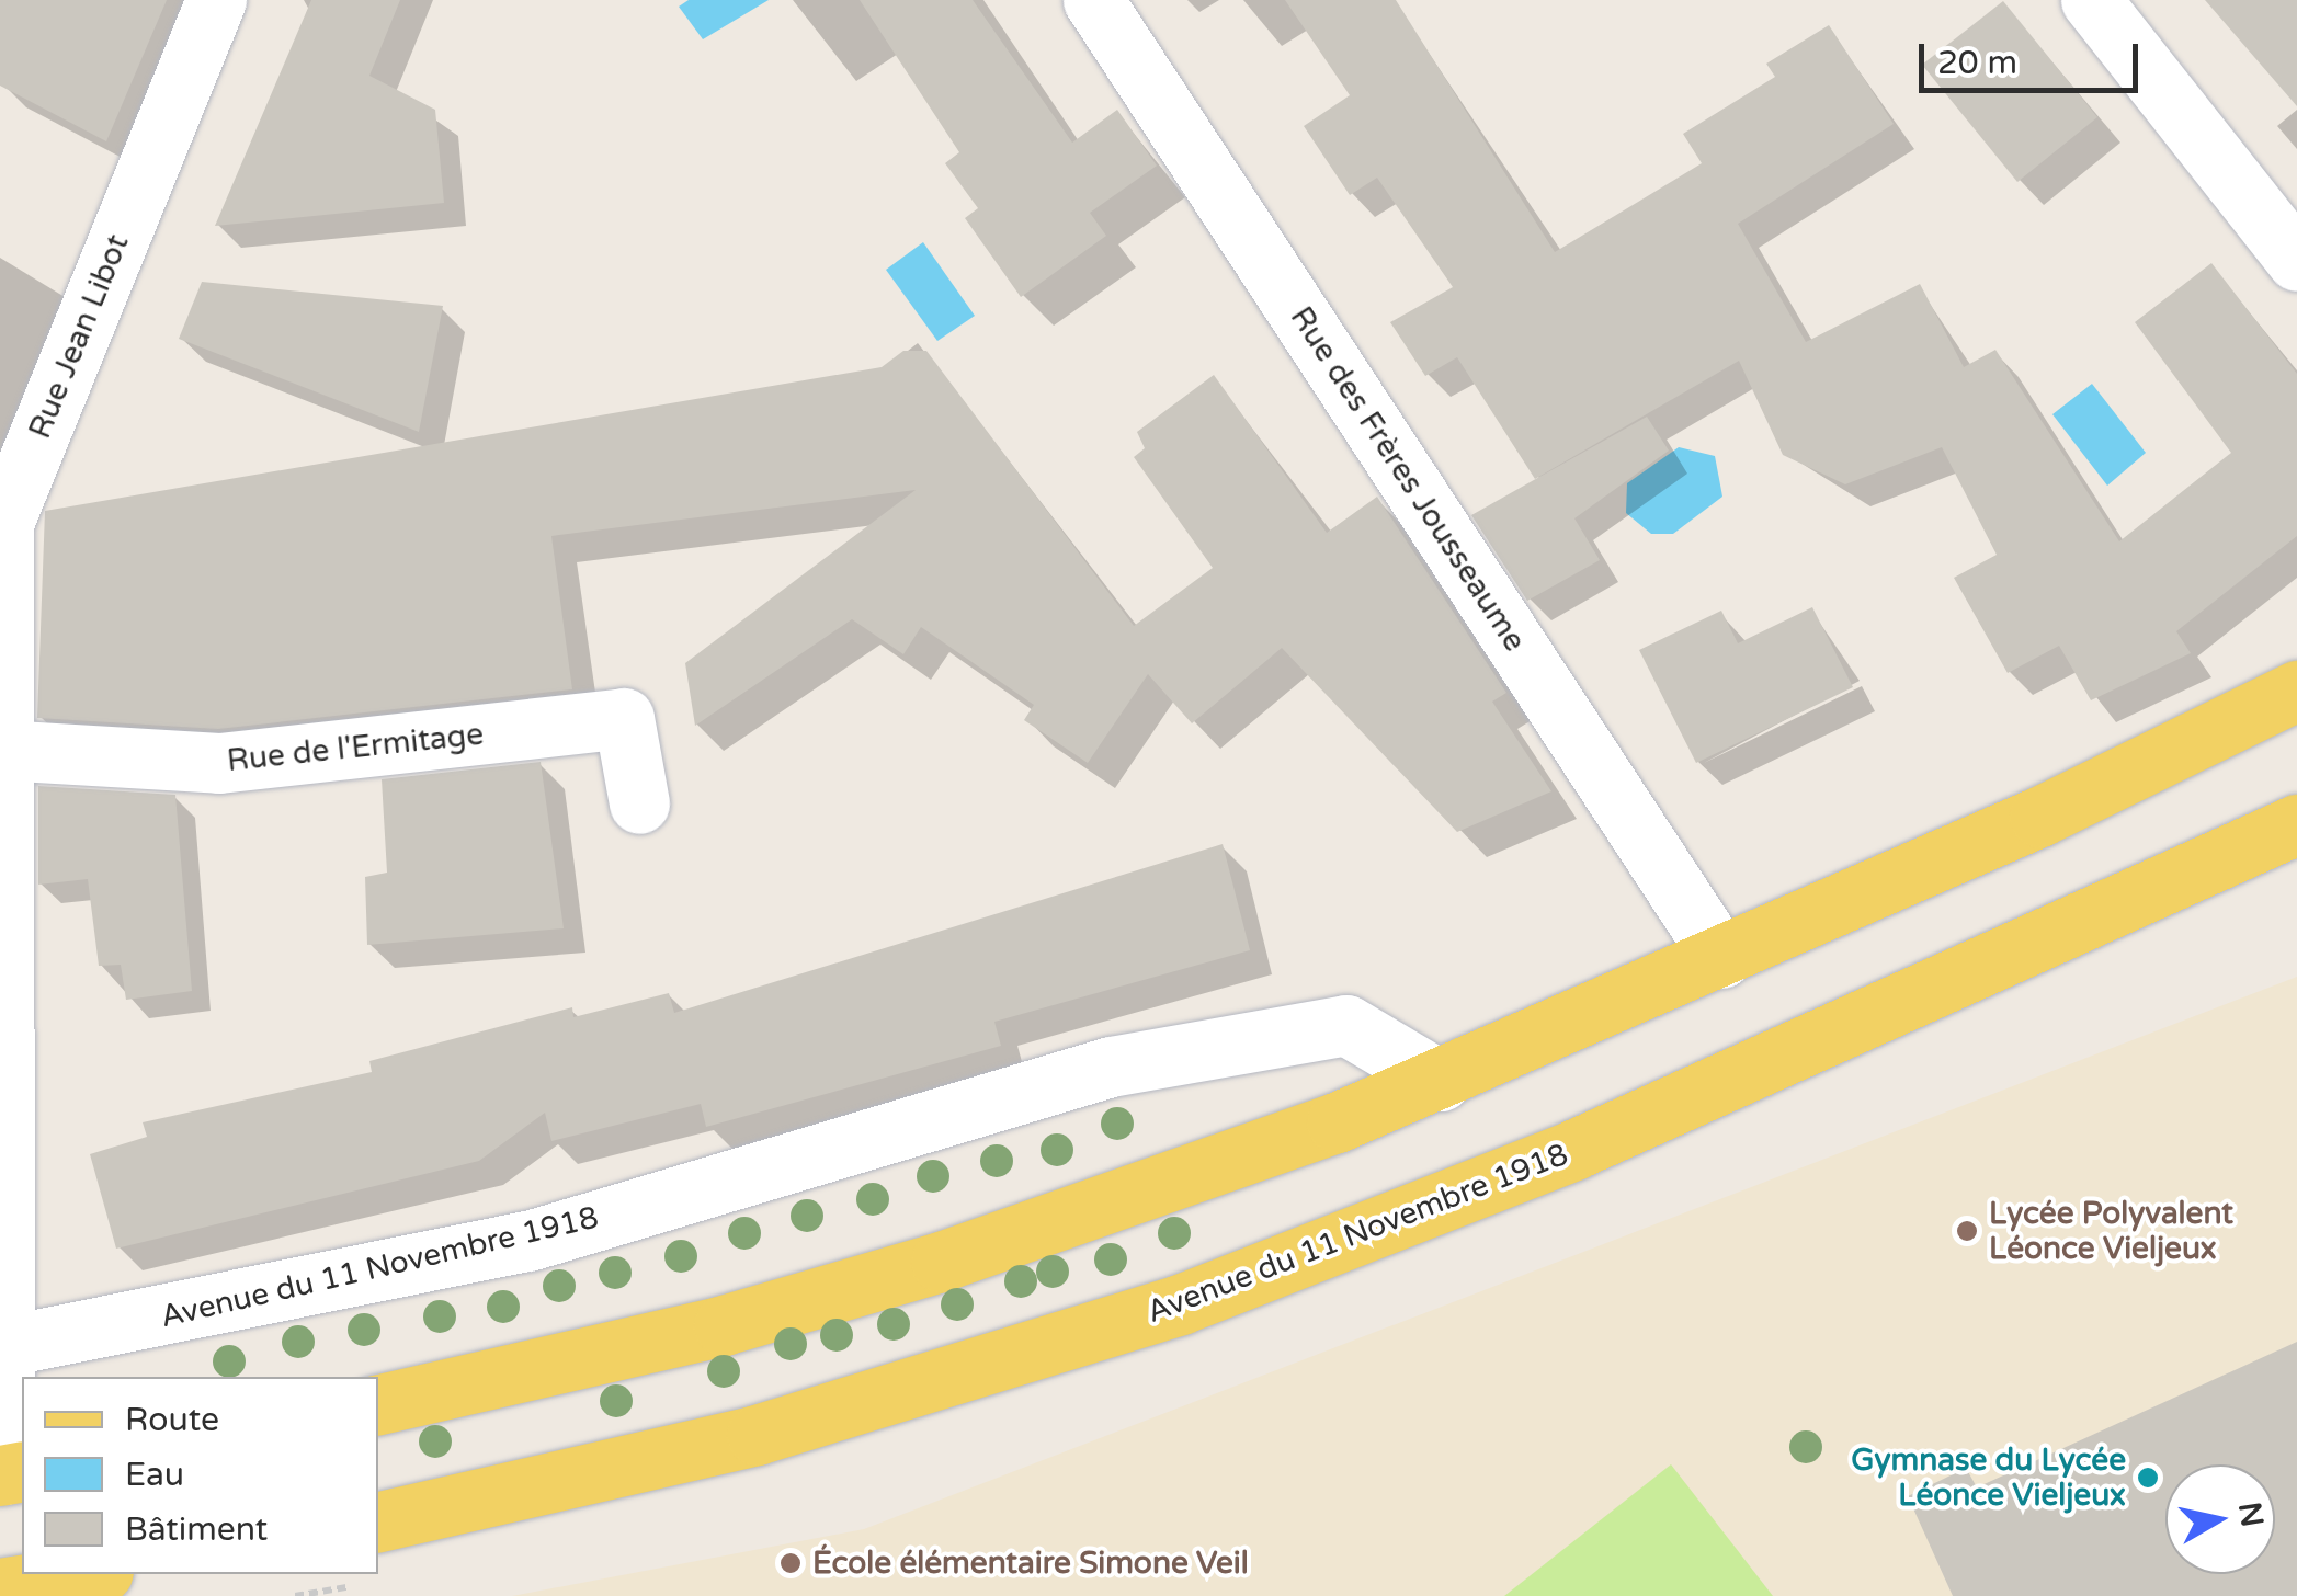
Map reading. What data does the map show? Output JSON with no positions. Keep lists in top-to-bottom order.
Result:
{
  "streets": {
    "main road": ["Avenue du 11 Novembre 1918"],
    "street": ["Rue Jean Libot", "Rue des Frères Jousseaume", "Rue de l'Ermitage"]
  },
  "crossings": [
    ["Rue Jean Libot", "Rue de l'Ermitage"],
    ["Rue Jean Libot", "Avenue du 11 Novembre 1918"]
  ],
  "places": ["Lycée Polyvalent Léonce Vieljeux", "Gymnase du Lycée Léonce Vieljeux", "École élémentaire Simone Veil"],
  "legend": ["Route", "Eau", "Bâtiment"],
  "scale_bar": "20 m",
  "north": "right"
}
